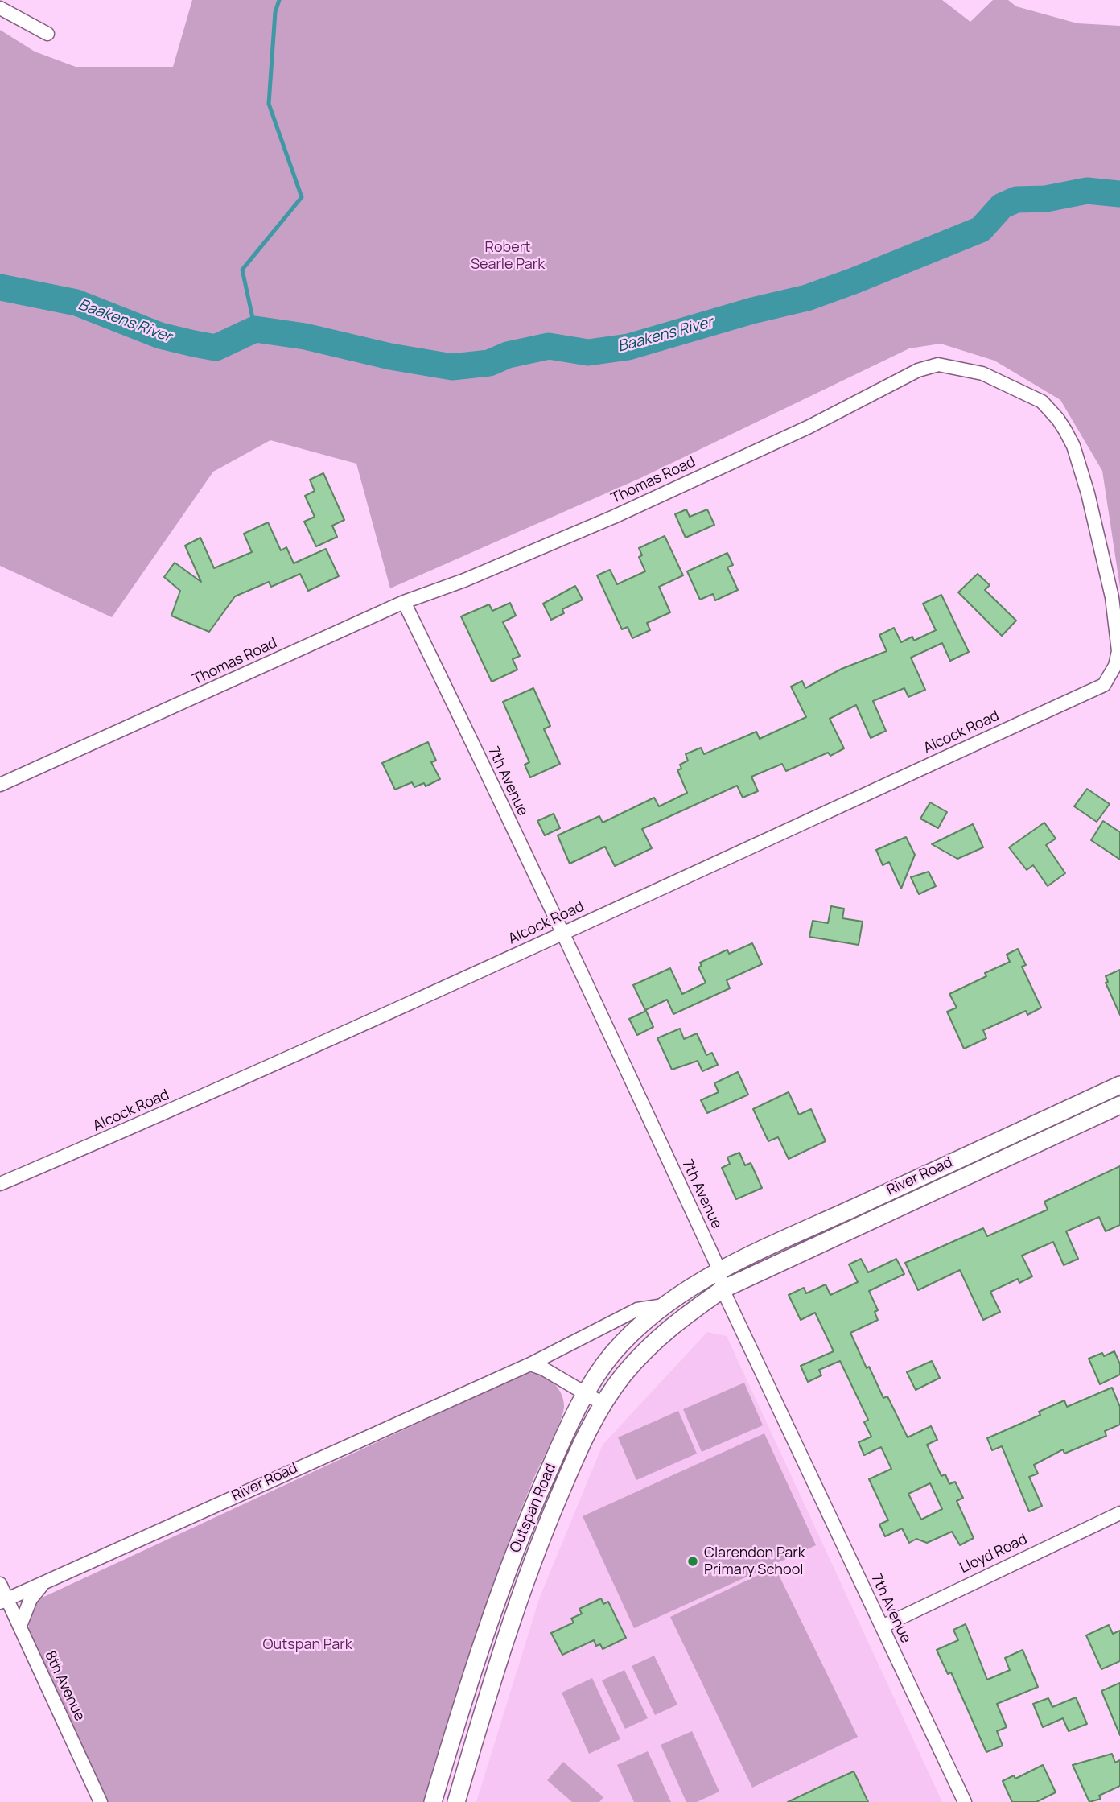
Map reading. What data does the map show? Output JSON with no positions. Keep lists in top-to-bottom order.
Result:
{
  "streets": {
    "main road": ["River Road", "Outspan Road"],
    "street": [
      "Thomas Road",
      "Alcock Road",
      "7th Avenue",
      "Lloyd Road",
      "8th Avenue"
    ]
  },
  "crossings": [
    ["Thomas Road", "Alcock Road"],
    ["Thomas Road", "7th Avenue"],
    ["Alcock Road", "7th Avenue"],
    ["7th Avenue", "River Road"],
    ["7th Avenue", "Outspan Road"],
    ["7th Avenue", "Lloyd Road"],
    ["River Road", "Outspan Road"],
    ["River Road", "8th Avenue"]
  ],
  "water": ["Baakens River"],
  "parks": ["Robert Searle Park", "Outspan Park"],
  "places": ["Clarendon Park Primary School"]
}
